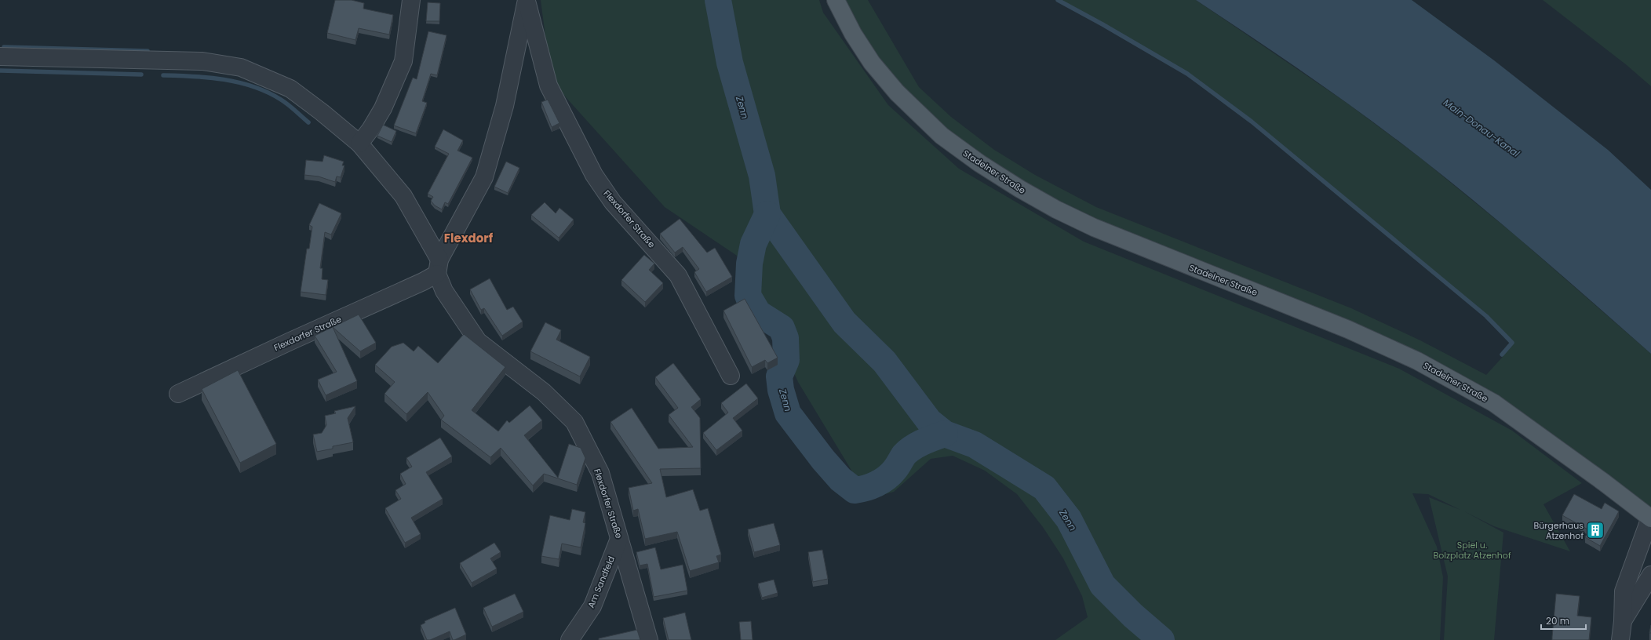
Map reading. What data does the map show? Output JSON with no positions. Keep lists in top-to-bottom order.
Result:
{
  "streets": {
    "main road": ["Stadelner Straße"],
    "street": ["Flexdorfer Straße", "Am Sandfeld"]
  },
  "crossings": [
    ["Flexdorfer Straße", "Am Sandfeld"]
  ],
  "districts": ["Flexdorf"],
  "water": ["Zenn", "Main-Donau-Kanal"],
  "parks": ["Spiel u. Bolzplatz Atzenhof"],
  "places": {
    "building": ["Bürgerhaus Atzenhof"]
  },
  "scale_bar": "20 m"
}
